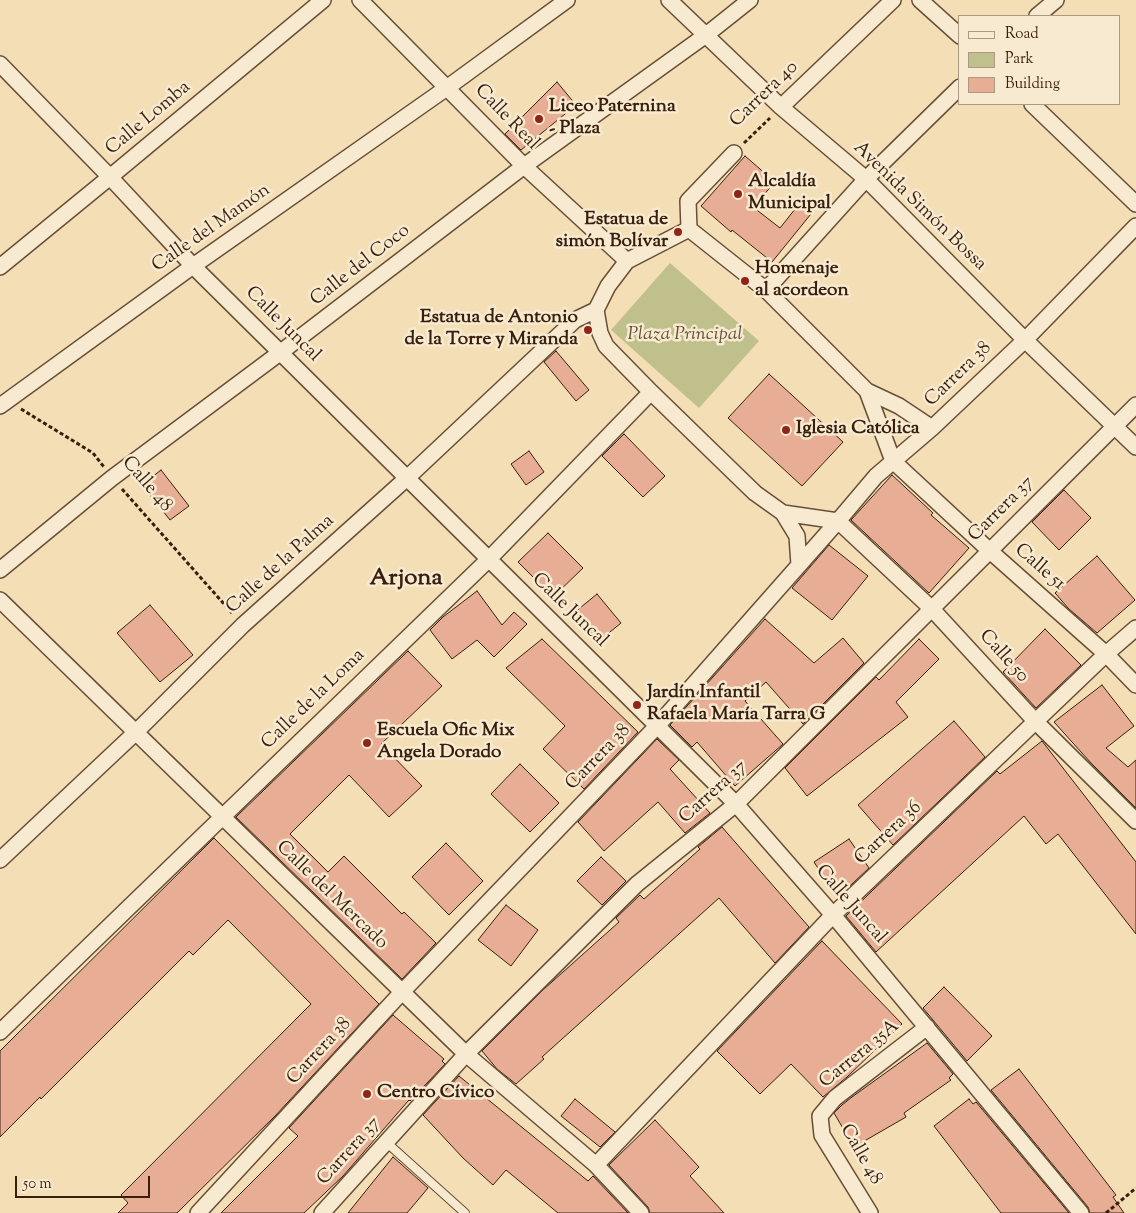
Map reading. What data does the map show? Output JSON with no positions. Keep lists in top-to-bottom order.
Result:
{
  "streets": {
    "street": [
      "Carrera 40",
      "Calle Real",
      "Calle Lomba",
      "Avenida Simón Bossa",
      "Calle del Mamón",
      "Calle del Coco",
      "Calle Juncal",
      "Carrera 38",
      "Calle 48",
      "Carrera 37",
      "Calle de la Palma",
      "Calle 51",
      "Calle 50",
      "Calle de la Loma",
      "Carrera 36",
      "Calle del Mercado",
      "Carrera 35A"
    ]
  },
  "crossings": [
    ["Carrera 40", "Avenida Simón Bossa"],
    ["Calle Real", "Calle del Mamón"],
    ["Calle Real", "Calle del Coco"],
    ["Calle Lomba", "Calle Juncal"],
    ["Avenida Simón Bossa", "Calle del Coco"],
    ["Avenida Simón Bossa", "Carrera 38"],
    ["Avenida Simón Bossa", "Carrera 37"],
    ["Calle del Mamón", "Calle Juncal"],
    ["Calle del Mamón", "Calle 48"],
    ["Calle del Coco", "Calle Juncal"],
    ["Calle del Coco", "Calle 48"],
    ["Calle Juncal", "Carrera 38"],
    ["Calle Juncal", "Carrera 37"],
    ["Calle Juncal", "Calle de la Palma"],
    ["Calle Juncal", "Calle de la Loma"],
    ["Calle Juncal", "Carrera 36"],
    ["Calle Juncal", "Carrera 35A"],
    ["Carrera 38", "Calle 51"],
    ["Carrera 38", "Calle 50"],
    ["Carrera 38", "Calle del Mercado"],
    ["Calle 48", "Calle de la Palma"],
    ["Calle 48", "Carrera 35A"],
    ["Carrera 37", "Calle 51"],
    ["Carrera 37", "Calle 50"],
    ["Carrera 37", "Calle del Mercado"],
    ["Calle de la Palma", "Calle del Mercado"],
    ["Calle 51", "Carrera 36"],
    ["Calle 50", "Carrera 36"],
    ["Calle de la Loma", "Calle del Mercado"],
    ["Carrera 36", "Calle del Mercado"]
  ],
  "districts": ["Arjona"],
  "parks": ["Plaza Principal"],
  "places": [
    "Liceo Paternina - Plaza",
    "Alcaldía Municipal",
    "Estatua de simón Bolívar",
    "Homenaje al acordeon",
    "Estatua de Antonio de la Torre y Miranda",
    "Iglesia Católica",
    "Jardín Infantil Rafaela María Tarra G",
    "Escuela Ofic Mix Angela Dorado",
    "Centro Cívico"
  ],
  "legend": ["Road", "Park", "Building"],
  "scale_bar": "50 m"
}
